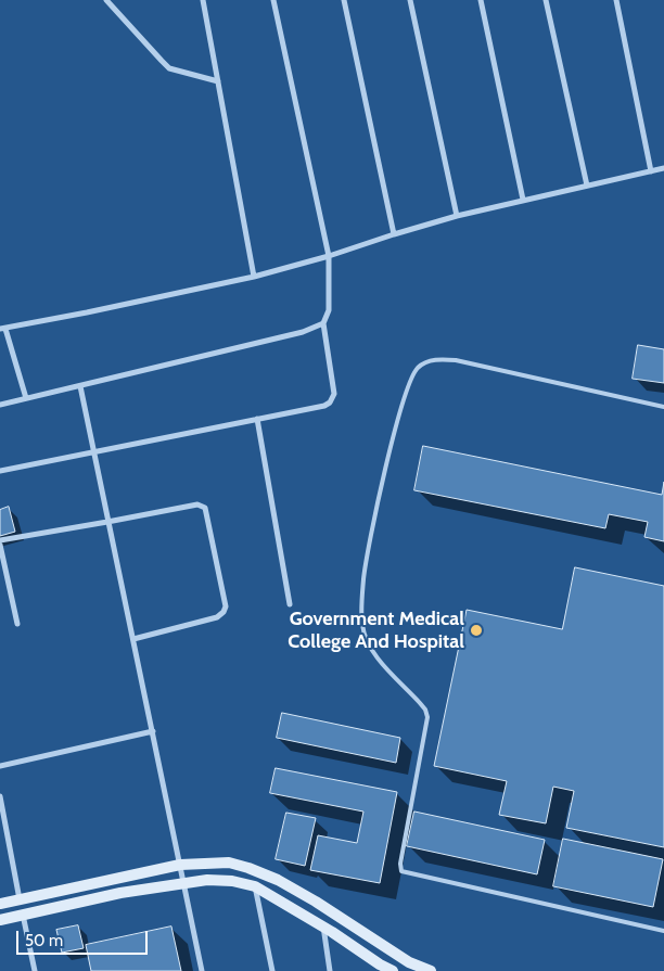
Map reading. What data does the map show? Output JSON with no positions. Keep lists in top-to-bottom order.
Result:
{
  "places": ["Government Medical College And Hospital"],
  "scale_bar": "50 m"
}
